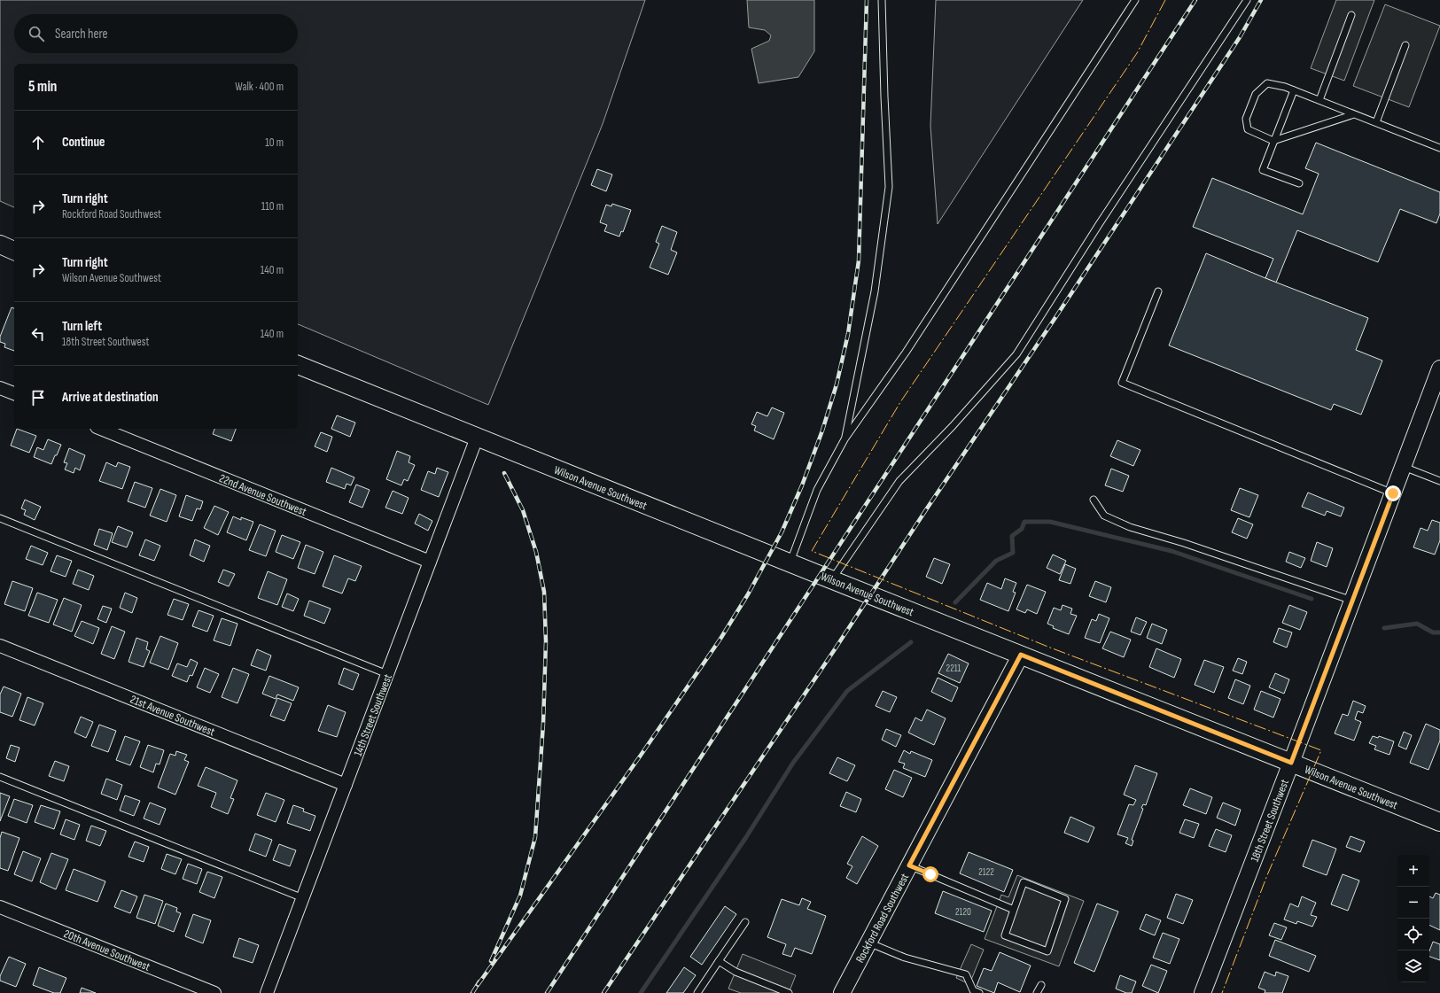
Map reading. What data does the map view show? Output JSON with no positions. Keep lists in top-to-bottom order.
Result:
{
  "streets": {
    "main road": ["Wilson Avenue Southwest"],
    "street": [
      "22nd Avenue Southwest",
      "21st Avenue Southwest",
      "14th Street Southwest",
      "18th Street Southwest",
      "Rockford Road Southwest",
      "20th Avenue Southwest"
    ]
  },
  "crossings": [
    ["Wilson Avenue Southwest", "14th Street Southwest"],
    ["Wilson Avenue Southwest", "18th Street Southwest"],
    ["Wilson Avenue Southwest", "Rockford Road Southwest"],
    ["22nd Avenue Southwest", "14th Street Southwest"],
    ["21st Avenue Southwest", "14th Street Southwest"]
  ],
  "house_numbers": ["2211", "2122", "2120"],
  "page": {
    "search": "Search here",
    "heading": ["5 min", "Walk · 400 m"],
    "list": [
      ["Continue", "10 m"],
      ["Turn right", "Rockford Road Southwest", "110 m"],
      ["Turn right", "Wilson Avenue Southwest", "140 m"],
      ["Turn left", "18th Street Southwest", "140 m"],
      "Arrive at destination"
    ],
    "map_buttons": ["+", "−"]
  }
}
